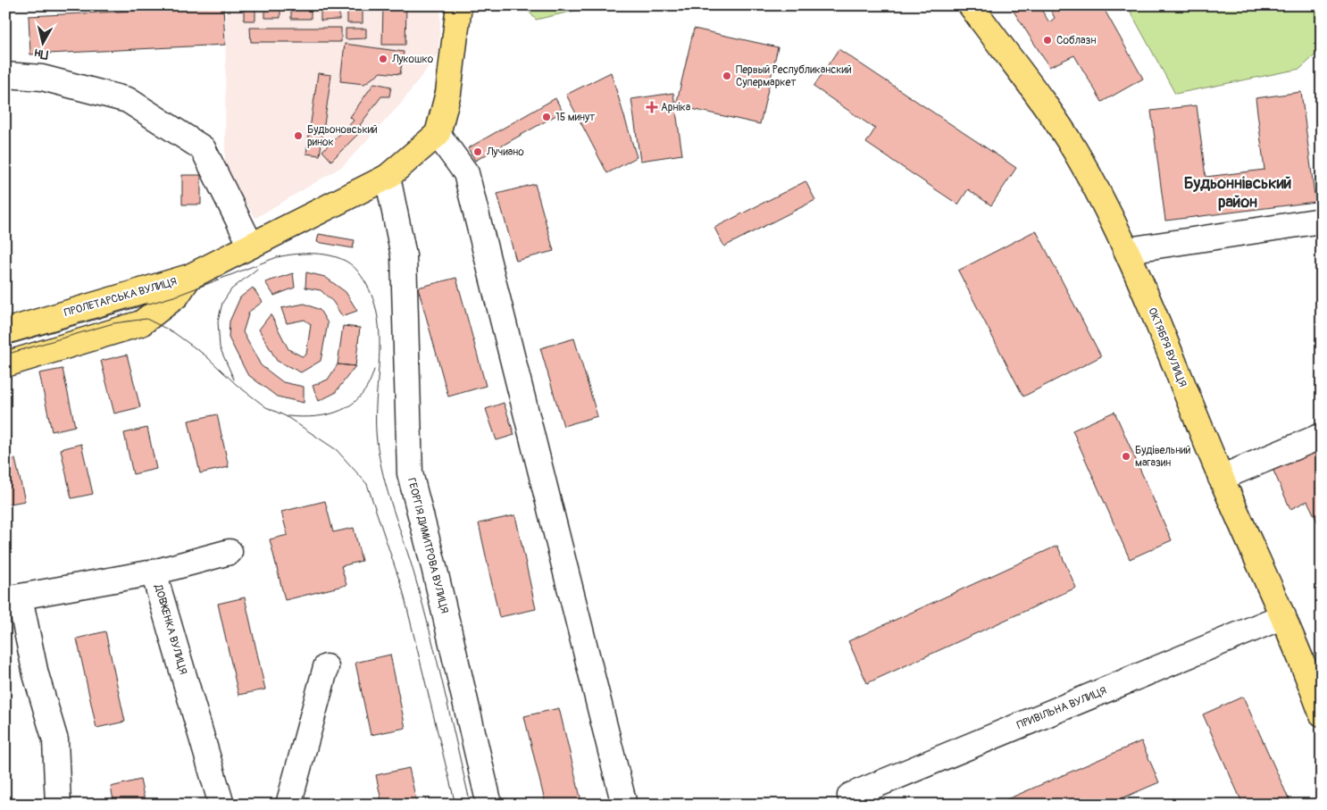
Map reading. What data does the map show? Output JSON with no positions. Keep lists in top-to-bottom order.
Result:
{
  "streets": {
    "main road": ["ПРОЛЕТАРСЬКА ВУЛИЦЯ", "ОКТЯБРЯ ВУЛИЦЯ"],
    "street": ["ГЕОРГІЯ ДИМИТРОВА ВУЛИЦЯ", "ДОВЖЕНКА ВУЛИЦЯ", "ПРИВІЛЬНА ВУЛИЦЯ"]
  },
  "crossings": [
    ["ОКТЯБРЯ ВУЛИЦЯ", "ПРИВІЛЬНА ВУЛИЦЯ"]
  ],
  "districts": ["Будьоннівський район"],
  "places": {
    "other": [
      "Соблазн",
      "Лукошко",
      "Первый Республиканский Супермаркет",
      "15 минут",
      "Будьоновський ринок",
      "Лучиано",
      "Будівельний магазин"
    ],
    "health": ["Арніка"]
  },
  "north": "bottom"
}
